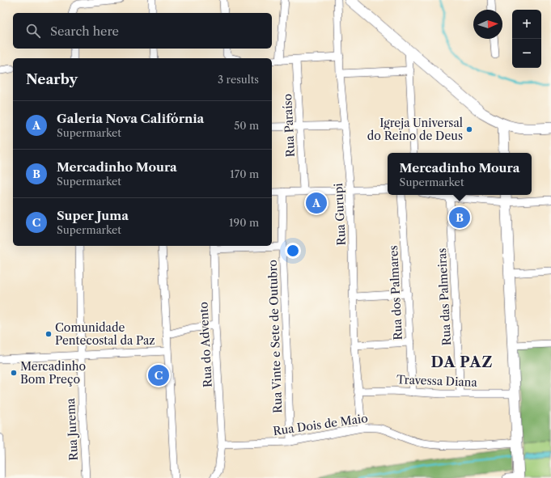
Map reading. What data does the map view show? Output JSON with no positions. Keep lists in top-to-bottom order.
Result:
{
  "streets": {
    "street": [
      "Rua Paraíso",
      "Rua Gurupi",
      "Rua dos Palmares",
      "Rua das Palmeiras",
      "Rua Vinte e Sete de Outubro",
      "Rua do Advento",
      "Travessa Diana",
      "Rua Dois de Maio",
      "Rua Jurema"
    ]
  },
  "crossings": [
    ["Rua Gurupi", "Travessa Diana"],
    ["Rua Gurupi", "Rua Dois de Maio"],
    ["Rua dos Palmares", "Travessa Diana"],
    ["Rua das Palmeiras", "Travessa Diana"],
    ["Rua Vinte e Sete de Outubro", "Rua Dois de Maio"],
    ["Rua do Advento", "Rua Dois de Maio"]
  ],
  "districts": ["DA PAZ"],
  "places": ["Igreja Universal do Reino de Deus", "Comunidade Pentecostal da Paz", "Mercadinho Bom Preço"],
  "north": "right",
  "page": {
    "map_buttons": ["+", "−"],
    "search": "Search here",
    "heading": ["Nearby", "3 results"],
    "list": [
      {
        "mark": "A",
        "name": "Galeria Nova Califórnia",
        "note": "Supermarket",
        "value": "50 m"
      },
      {
        "mark": "B",
        "name": "Mercadinho Moura",
        "note": "Supermarket",
        "value": "170 m"
      },
      {
        "mark": "C",
        "name": "Super Juma",
        "note": "Supermarket",
        "value": "190 m"
      }
    ],
    "popup": ["Mercadinho Moura", "Supermarket"],
    "pins": ["A", "B", "C"]
  }
}
